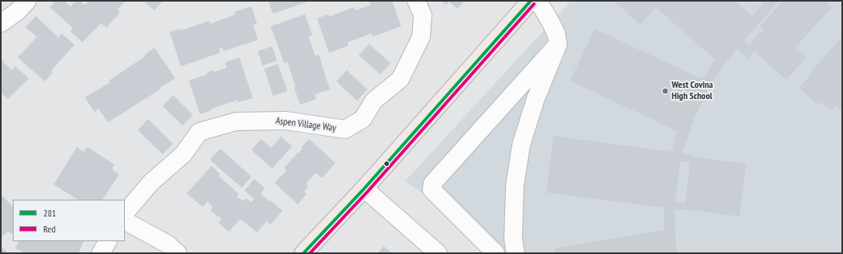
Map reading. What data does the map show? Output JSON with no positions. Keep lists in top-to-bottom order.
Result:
{
  "streets": {
    "street": ["Aspen Village Way"]
  },
  "places": ["West Covina High School"],
  "lines": ["transit line 281", "transit line Red"],
  "legend": ["281", "Red"]
}
